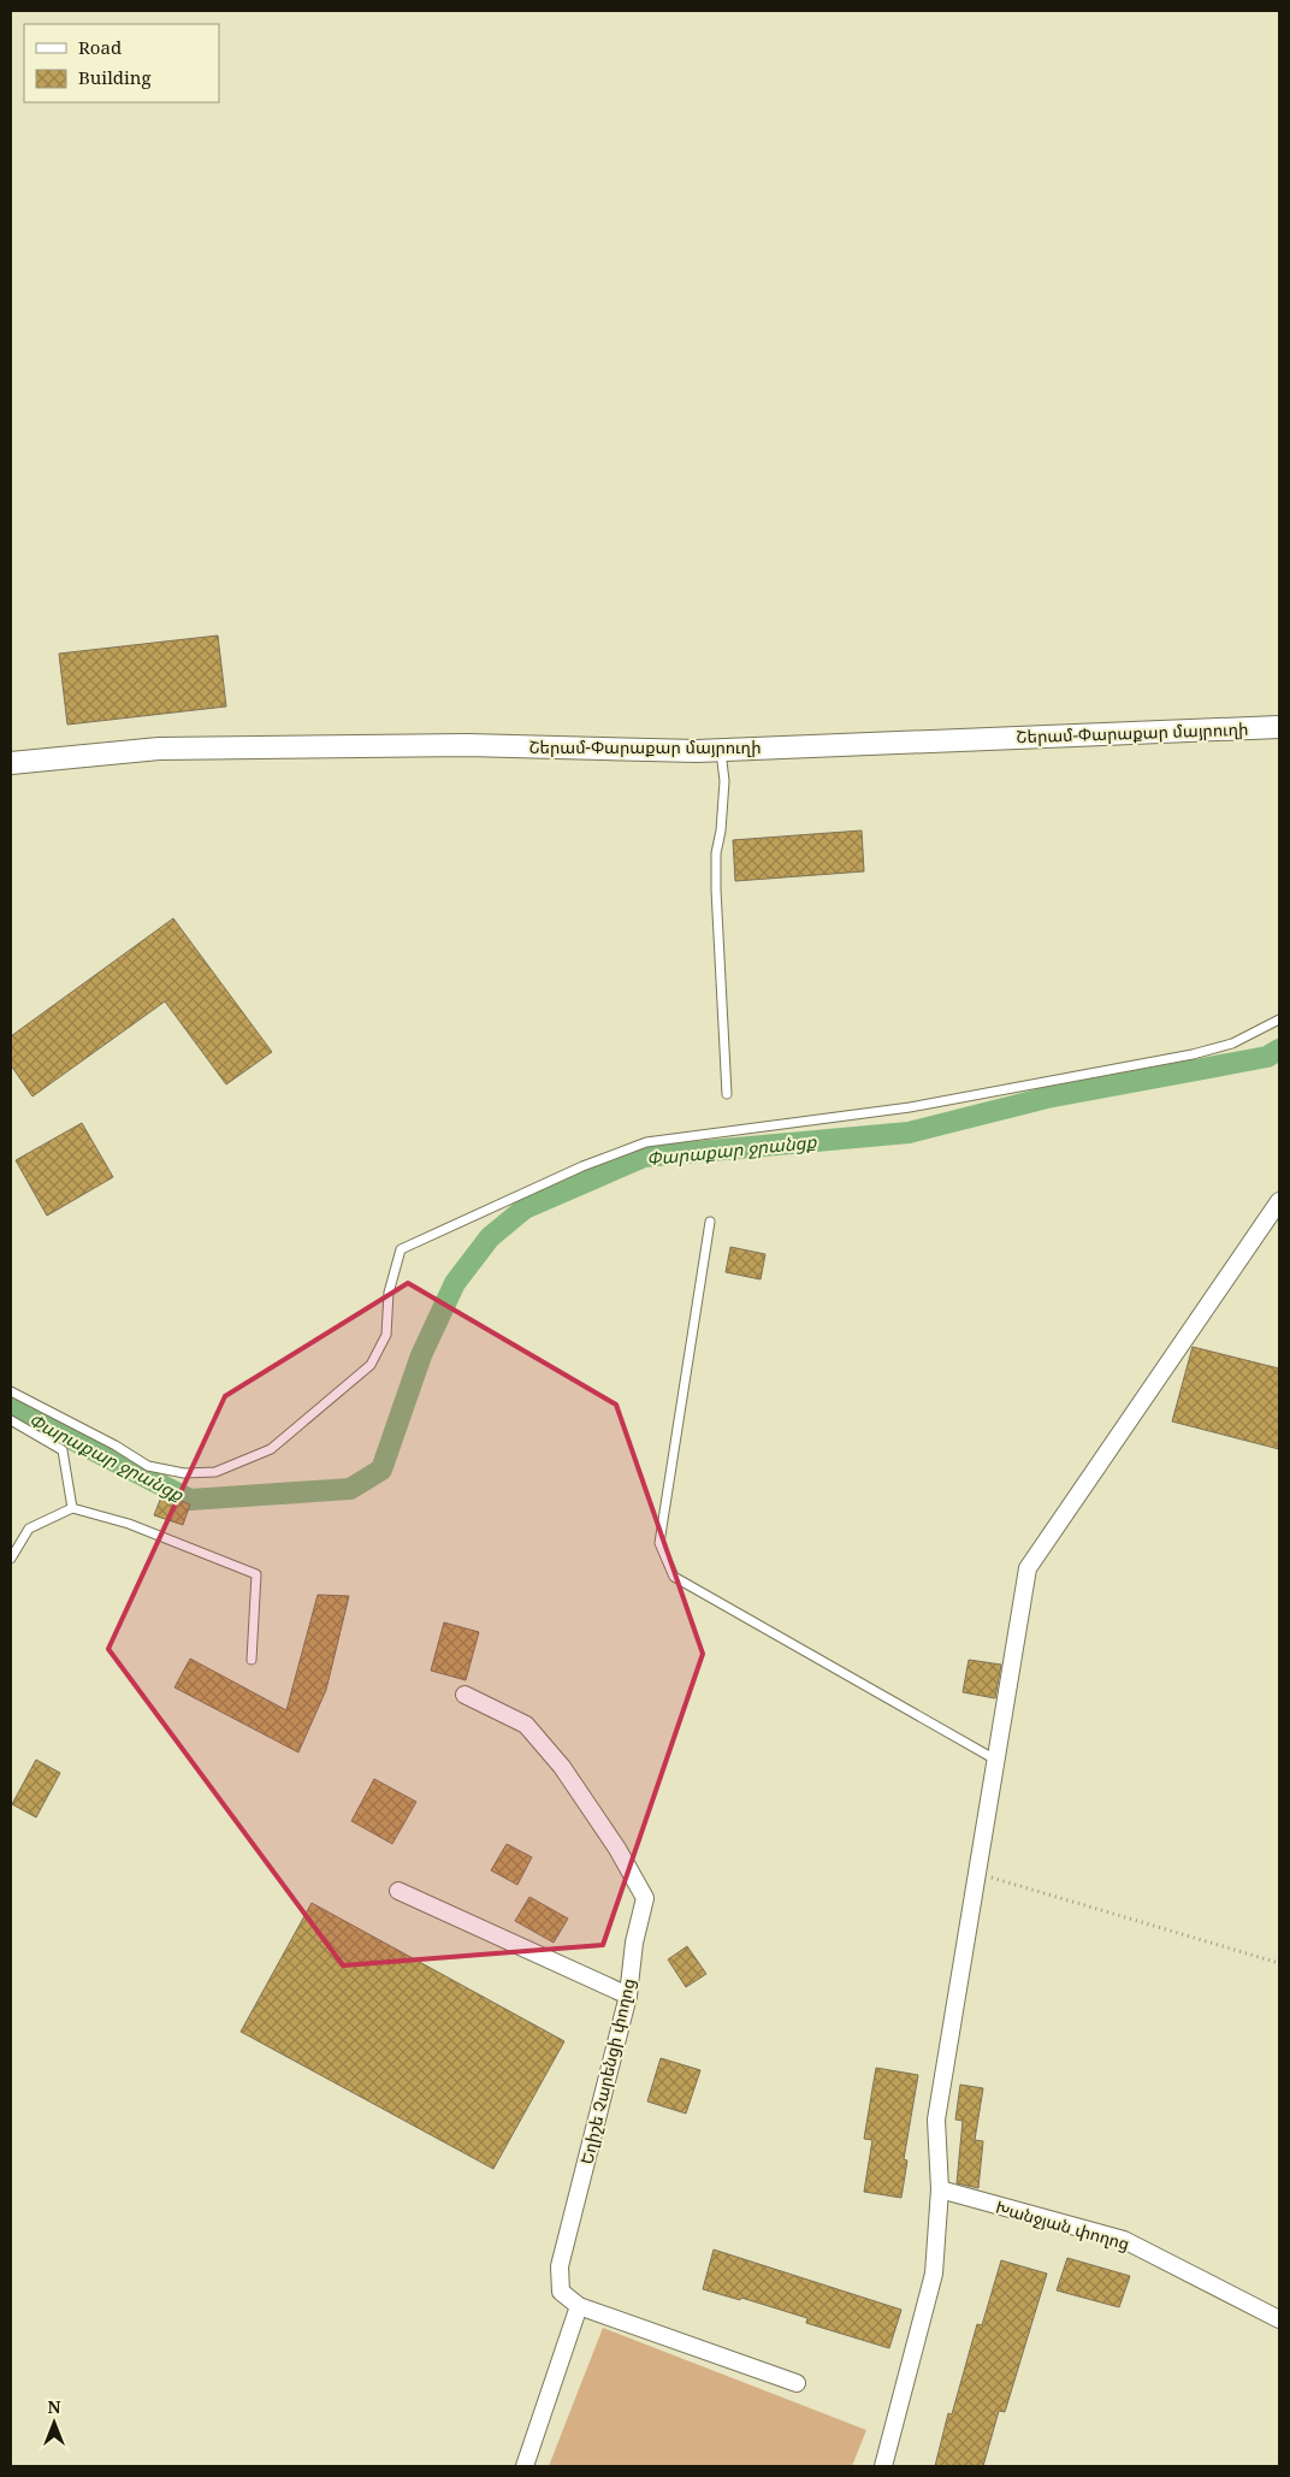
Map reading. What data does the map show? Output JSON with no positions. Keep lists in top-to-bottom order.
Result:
{
  "streets": {
    "street": ["Շերամ-Փարաքար մայրուղի", "Եղիշե Չարենցի փողոց", "Խանջյան փողոց"]
  },
  "water": ["Փարաքար ջրանցք"],
  "legend": ["Road", "Building"],
  "north": "top"
}
